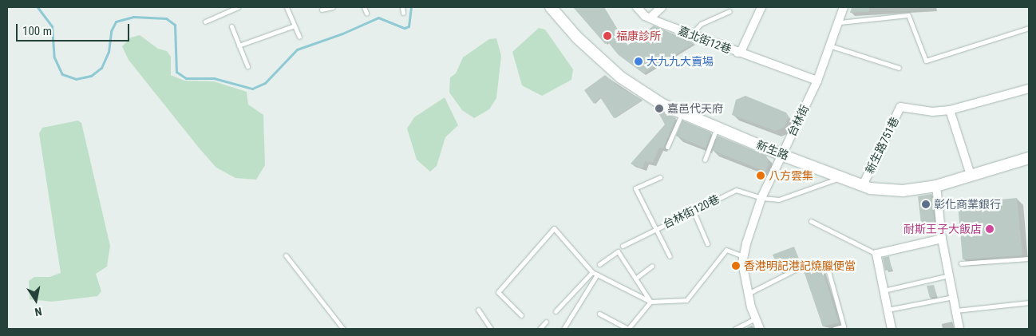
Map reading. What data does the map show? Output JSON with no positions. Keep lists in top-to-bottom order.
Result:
{
  "streets": {
    "street": [
      "嘉北街12巷",
      "台林街",
      "新生路751巷",
      "新生路"
    ],
    "lane": ["台林街120巷"]
  },
  "crossings": [
    ["嘉北街12巷", "台林街"],
    ["台林街", "新生路"],
    ["台林街", "台林街120巷"],
    ["新生路751巷", "新生路"],
    ["新生路", "台林街120巷"]
  ],
  "places": [
    "福康診所",
    "大九九大賣場",
    "嘉邑代天府",
    "八方雲集",
    "彰化商業銀行",
    "耐斯王子大飯店",
    "香港明記港記燒臘便當"
  ],
  "scale_bar": "100 m",
  "north": "bottom"
}
